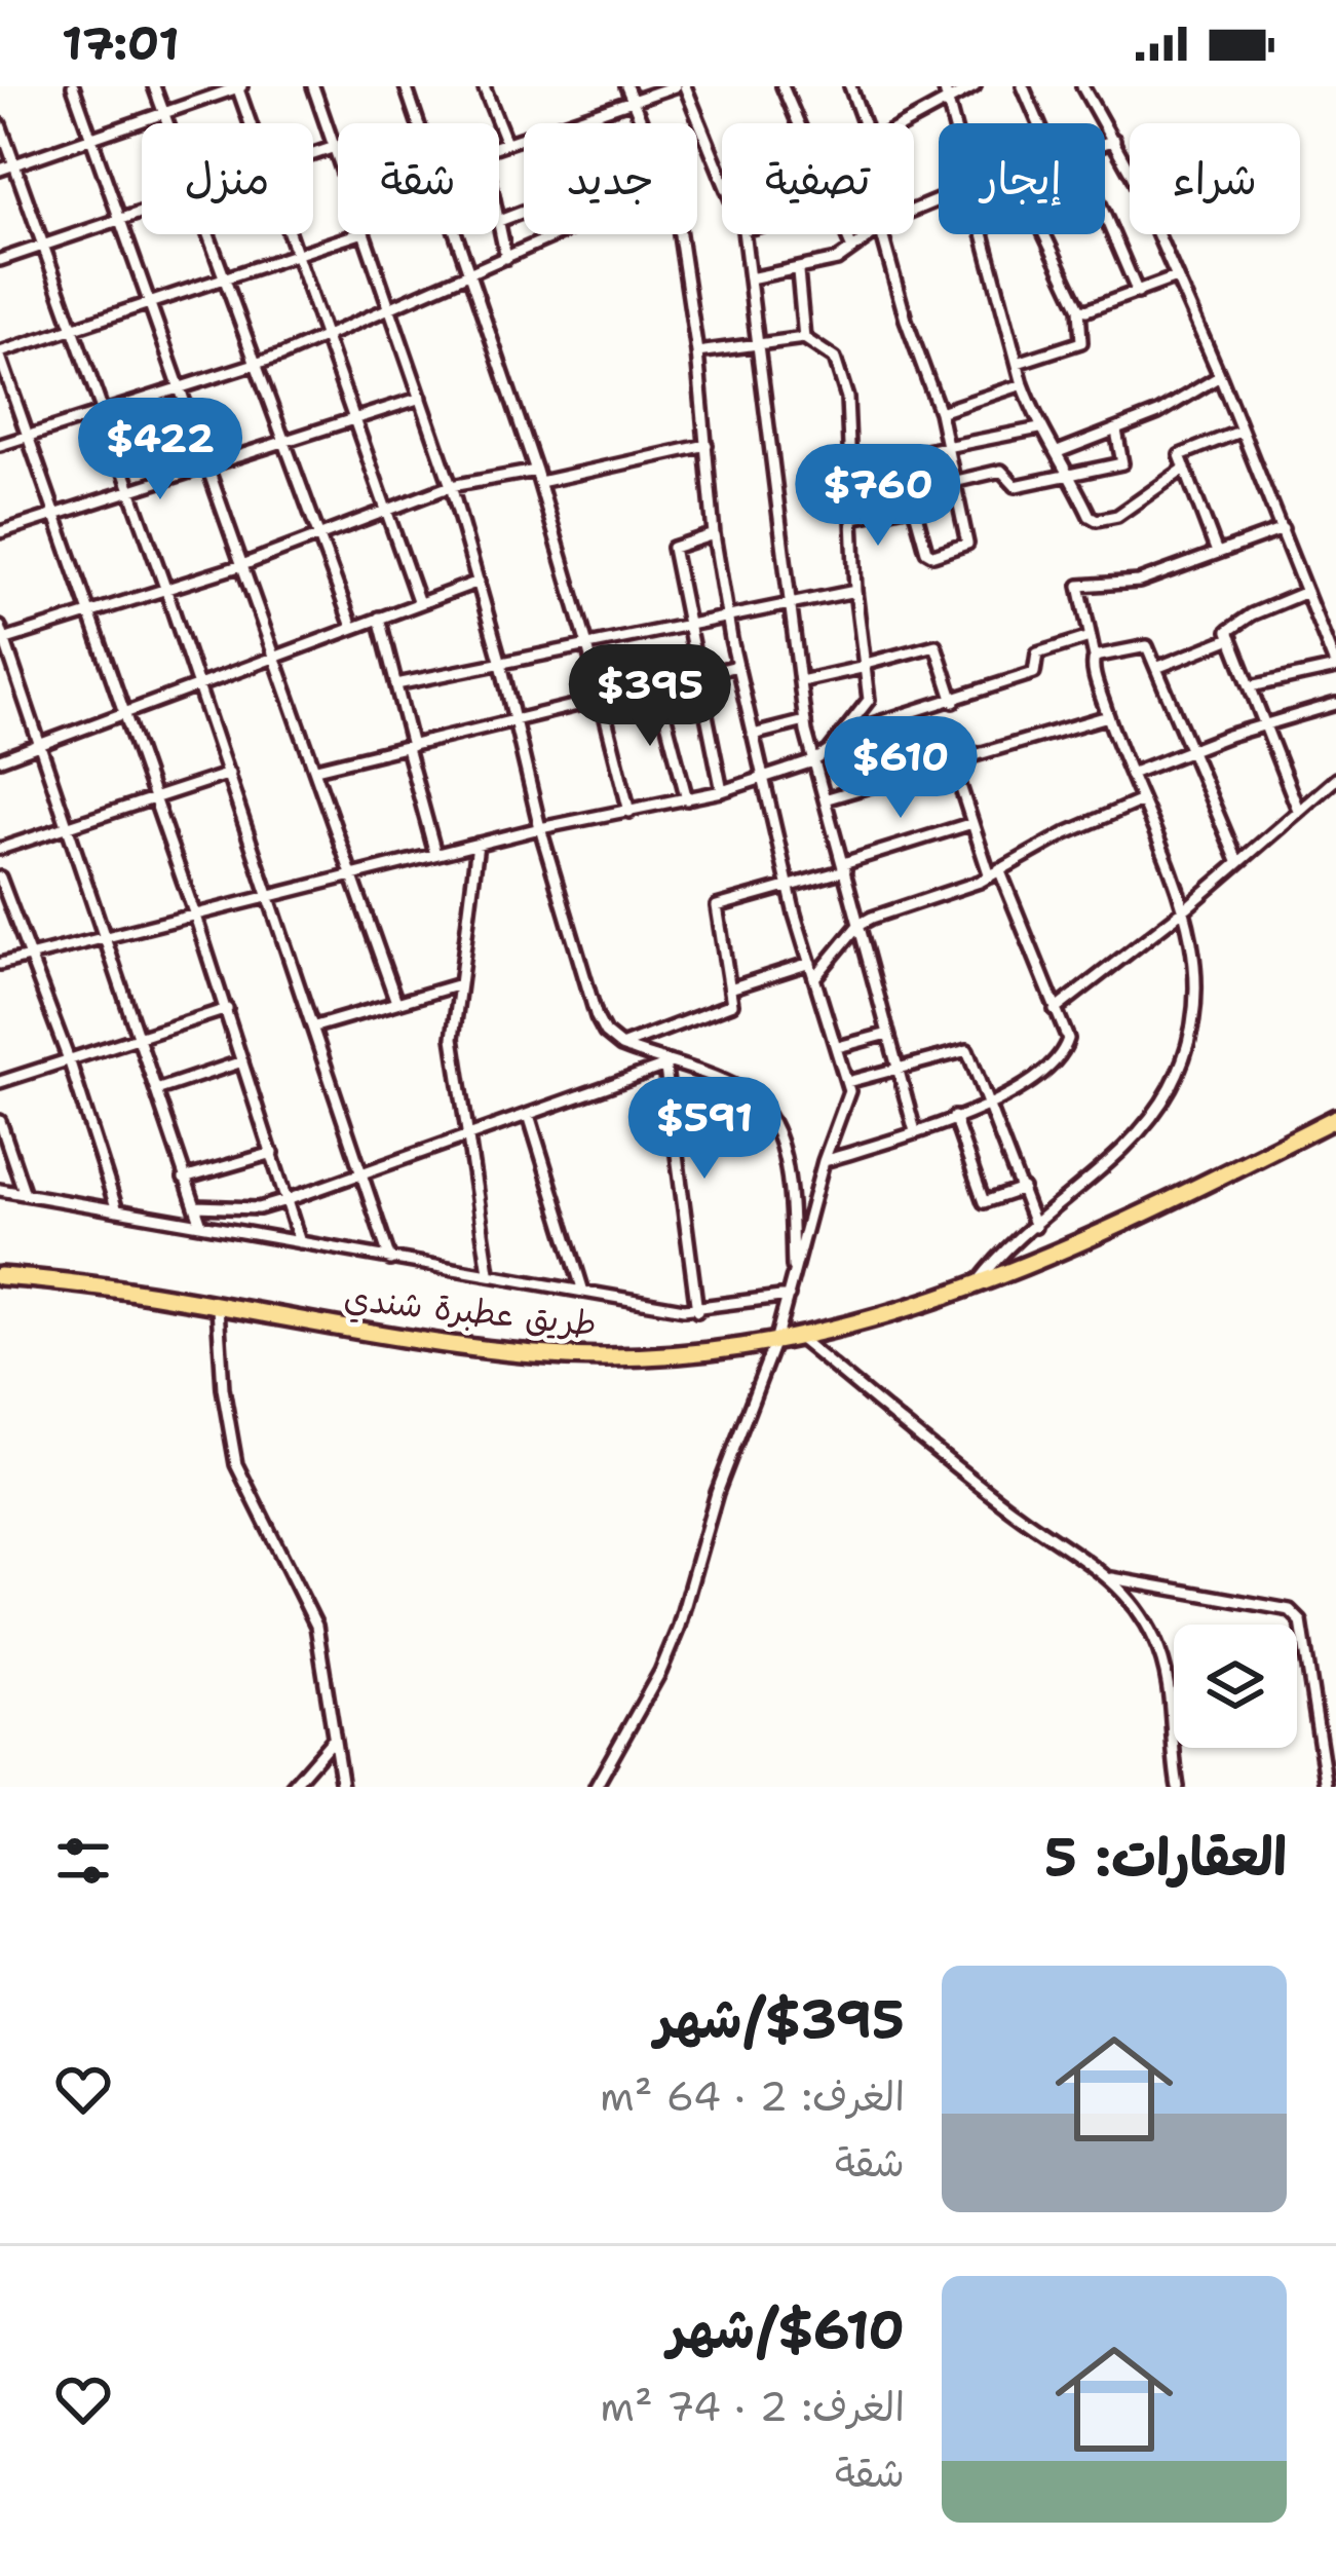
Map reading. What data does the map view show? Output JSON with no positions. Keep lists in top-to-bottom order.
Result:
{
  "streets": {
    "highway": ["طريق عطبرة شندي"]
  },
  "page": {
    "status": "17:01",
    "chip": [
      "شراء",
      "إيجار",
      "تصفية",
      "جديد",
      "شقة",
      "منزل"
    ],
    "price": [
      "$422",
      "$760",
      "$395",
      "$610",
      "$591"
    ],
    "heading": "العقارات: 5",
    "list": [
      {
        "name": "$395/شهر",
        "note": "الغرف: 2 · 64 m² · شقة"
      },
      {
        "name": "$610/شهر",
        "note": "الغرف: 2 · 74 m² · شقة"
      }
    ]
  }
}
